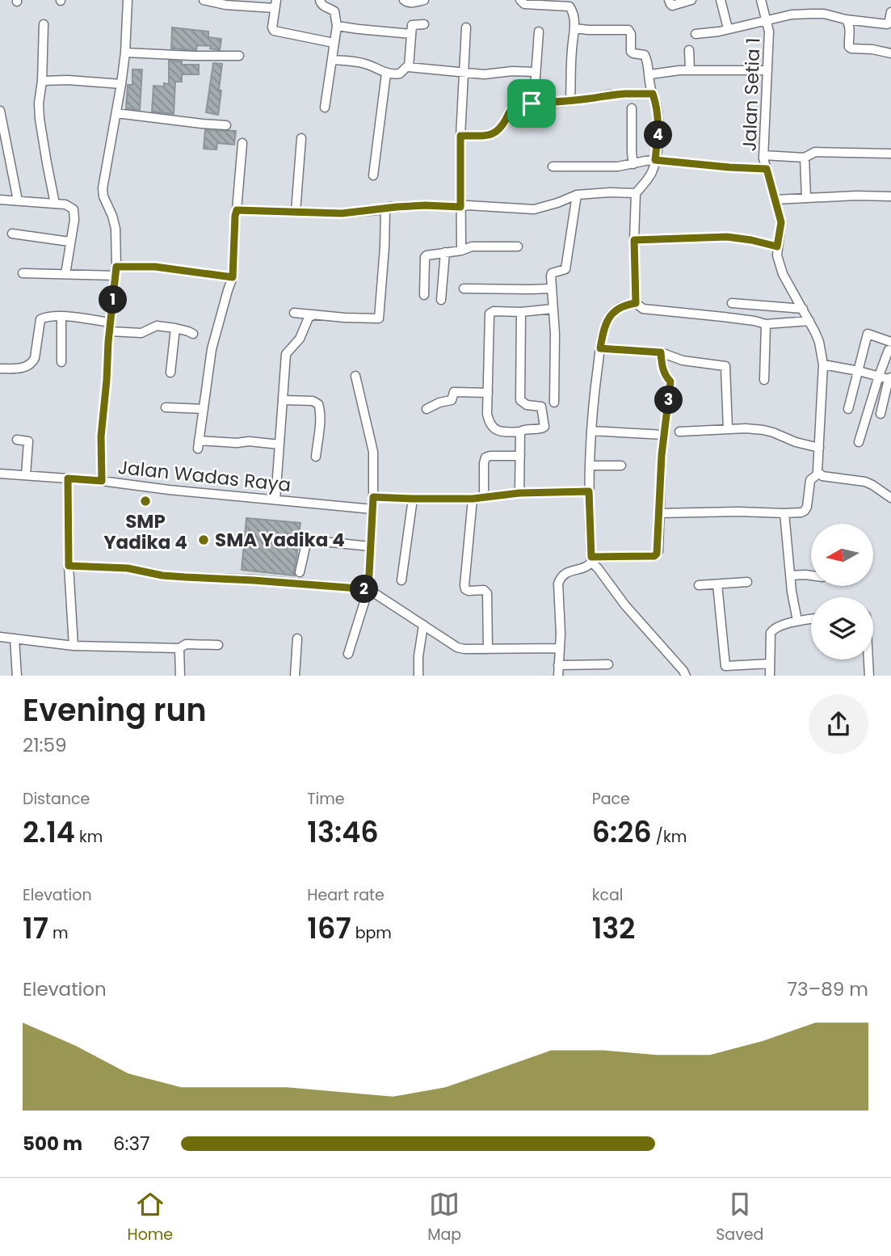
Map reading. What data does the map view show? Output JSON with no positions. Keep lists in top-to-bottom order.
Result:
{
  "streets": {
    "street": ["Jalan Setia 1", "Jalan Wadas Raya"]
  },
  "places": ["SMP Yadika 4", "SMA Yadika 4"],
  "north": "left",
  "page": {
    "pins": [
      "4",
      "1",
      "3",
      "2"
    ],
    "heading": ["Evening run", "21:59"],
    "stats": [
      ["Distance", "2.14 km"],
      ["Time", "13:46"],
      ["Pace", "6:26 /km"],
      ["Elevation", "17 m"],
      ["Heart rate", "167 bpm"],
      ["kcal", "132"]
    ],
    "chart": ["Elevation", "73–89 m"],
    "list": [
      {
        "name": "500 m",
        "note": "6:37"
      }
    ],
    "tabs": ["Home", "Map", "Saved"]
  }
}
